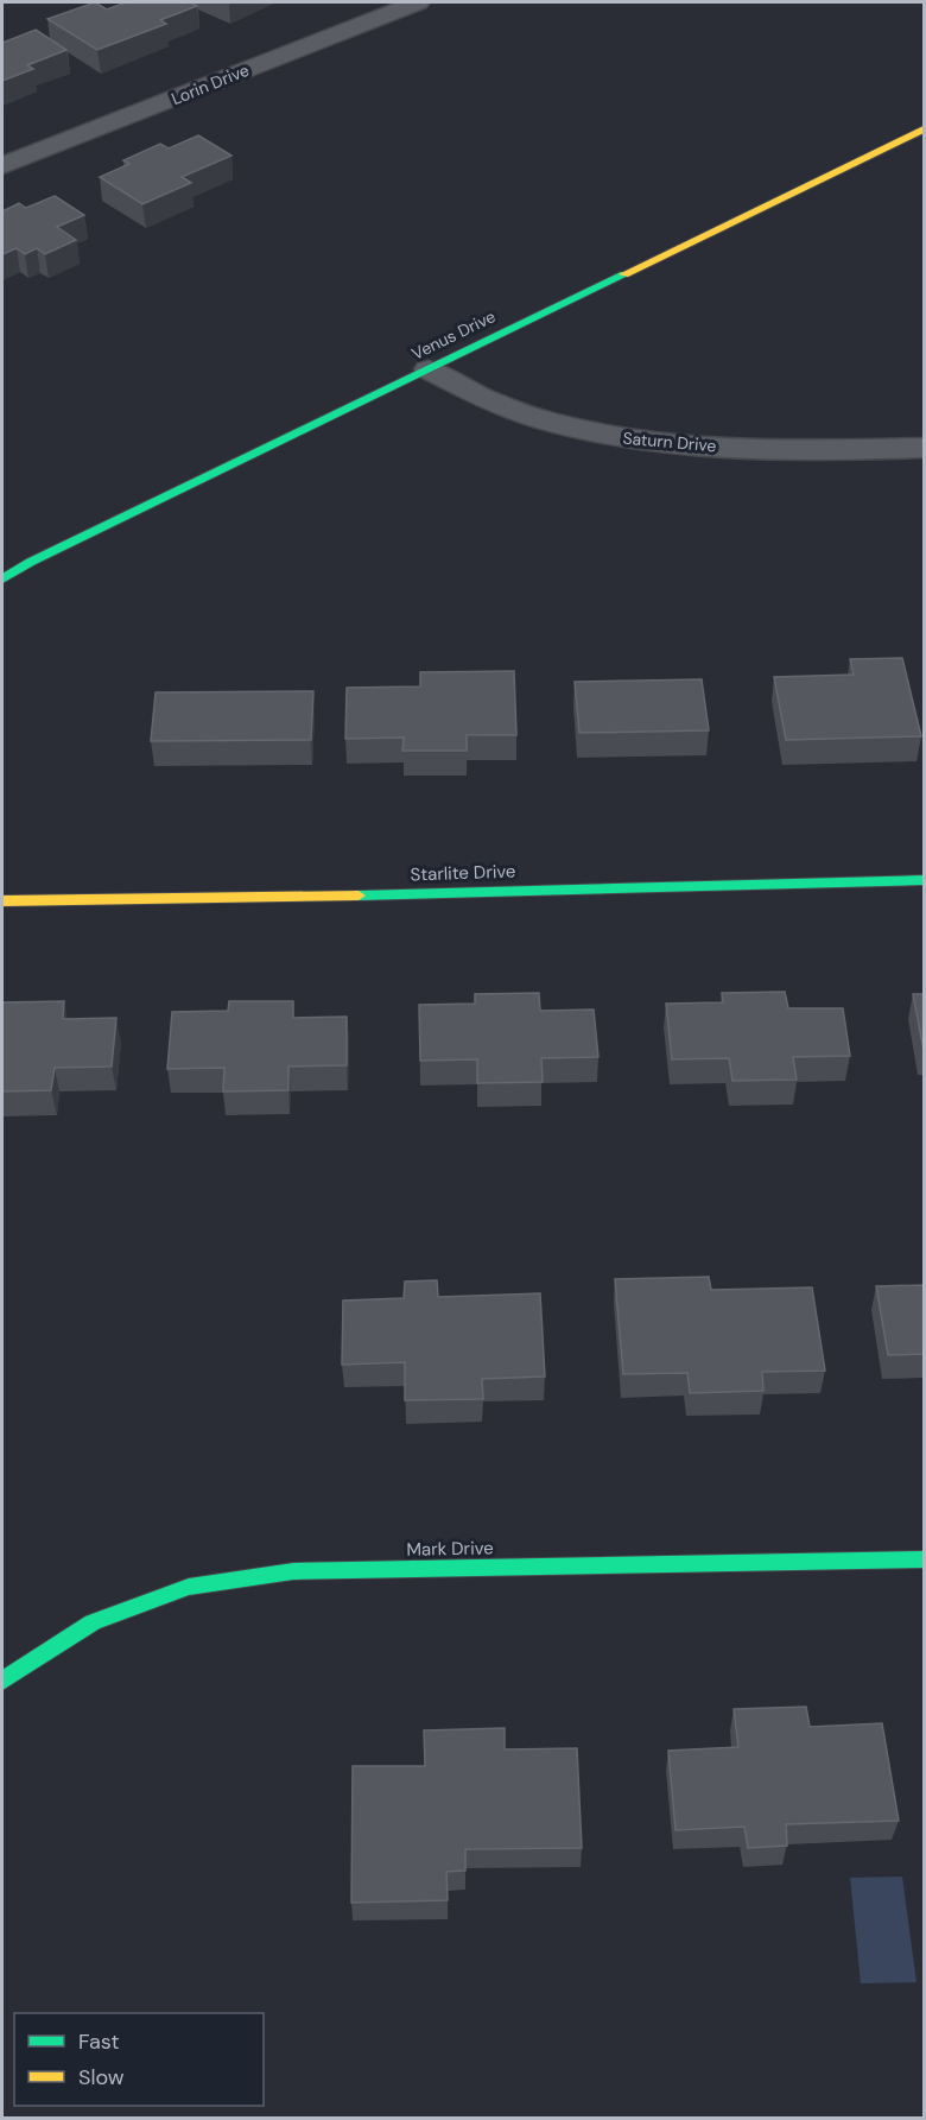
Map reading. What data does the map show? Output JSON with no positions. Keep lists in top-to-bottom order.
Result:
{
  "streets": {
    "street": [
      "Lorin Drive",
      "Venus Drive",
      "Saturn Drive",
      "Starlite Drive",
      "Mark Drive"
    ]
  },
  "crossings": [
    ["Venus Drive", "Saturn Drive"]
  ],
  "legend": ["Fast", "Slow"]
}
